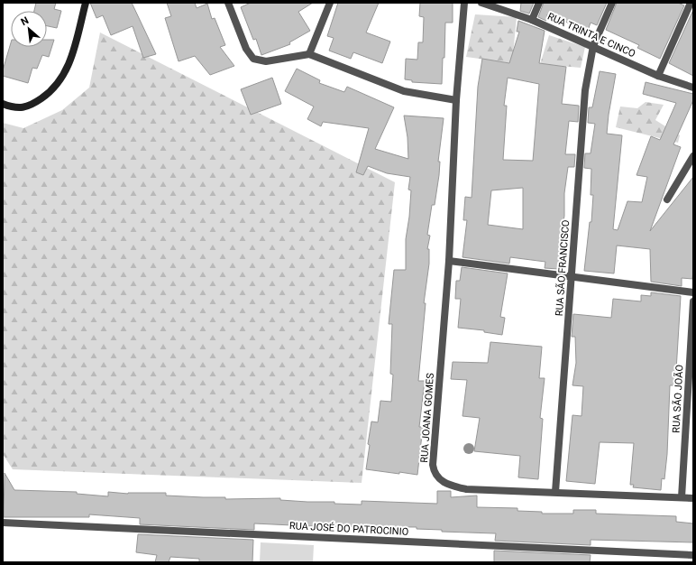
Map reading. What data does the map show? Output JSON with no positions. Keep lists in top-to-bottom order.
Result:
{
  "streets": {
    "street": [
      "RUA TRINTA E CINCO",
      "RUA SÃO FRANCISCO",
      "RUA SÃO JOÃO",
      "RUA JOANA GOMES",
      "RUA JOSÉ DO PATROCINIO"
    ]
  },
  "crossings": [
    ["RUA TRINTA E CINCO", "RUA SÃO FRANCISCO"],
    ["RUA SÃO FRANCISCO", "RUA JOANA GOMES"],
    ["RUA SÃO JOÃO", "RUA JOANA GOMES"]
  ],
  "north": "top left"
}
